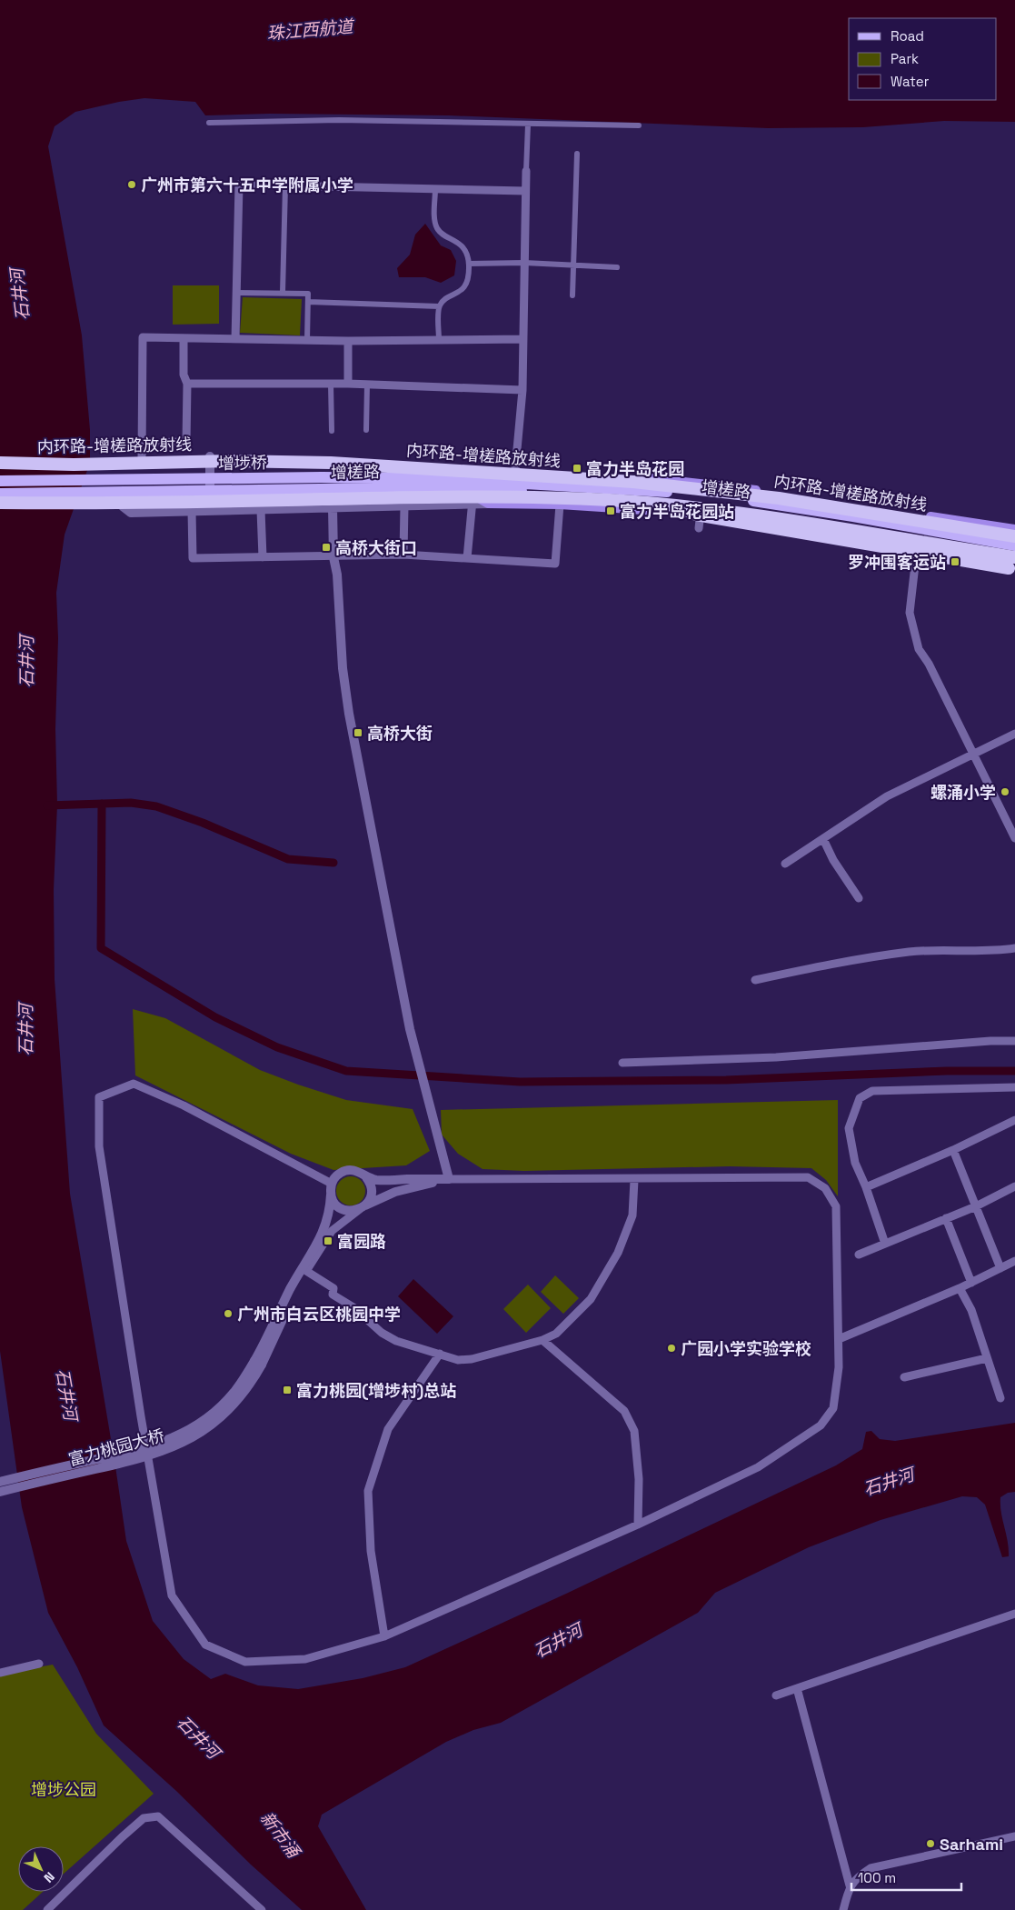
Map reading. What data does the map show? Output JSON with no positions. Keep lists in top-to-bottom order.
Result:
{
  "streets": {
    "highway": ["内环路-增槎路放射线"],
    "main road": ["增埗桥", "增槎路"],
    "street": ["富力桃园大桥"]
  },
  "crossings": [
    ["增埗桥", "增槎路"]
  ],
  "water": ["珠江西航道", "石井河", "新市涌"],
  "parks": ["增埗公园"],
  "places": {
    "other": [
      "广州市第六十五中学附属小学",
      "螺涌小学",
      "广州市白云区桃园中学",
      "广园小学实验学校",
      "Sarhami"
    ],
    "transit": [
      "富力半岛花园",
      "富力半岛花园站",
      "高桥大街口",
      "罗冲围客运站",
      "高桥大街",
      "富园路",
      "富力桃园(增埗村)总站"
    ]
  },
  "legend": ["Road", "Park", "Water"],
  "scale_bar": "100 m",
  "north": "bottom right"
}
